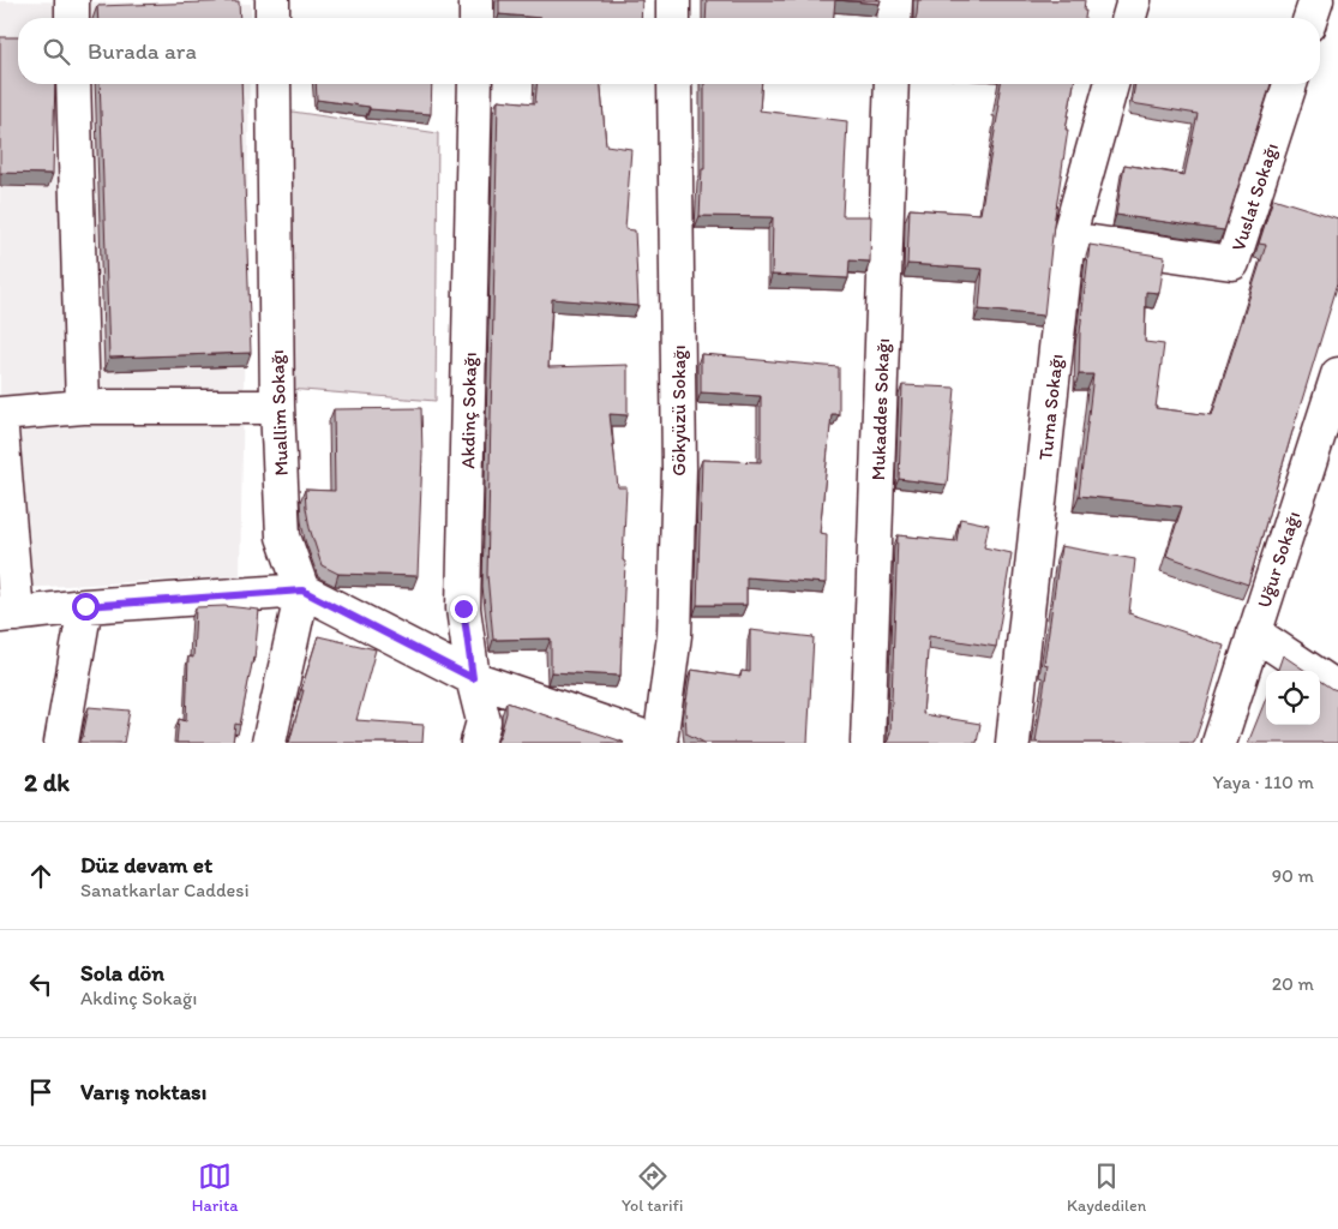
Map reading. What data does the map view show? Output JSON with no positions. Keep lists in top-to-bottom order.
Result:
{
  "streets": {
    "street": [
      "Vuslat Sokağı",
      "Turna Sokağı",
      "Mukaddes Sokağı",
      "Akdinç Sokağı",
      "Gökyüzü Sokağı",
      "Muallim Sokağı",
      "Uğur Sokağı"
    ]
  },
  "crossings": [
    ["Vuslat Sokağı", "Turna Sokağı"]
  ],
  "page": {
    "search": "Burada ara",
    "heading": ["2 dk", "Yaya · 110 m"],
    "list": [
      ["Düz devam et", "Sanatkarlar Caddesi", "90 m"],
      ["Sola dön", "Akdinç Sokağı", "20 m"],
      "Varış noktası"
    ],
    "nav": ["Harita", "Yol tarifi", "Kaydedilen"]
  }
}
